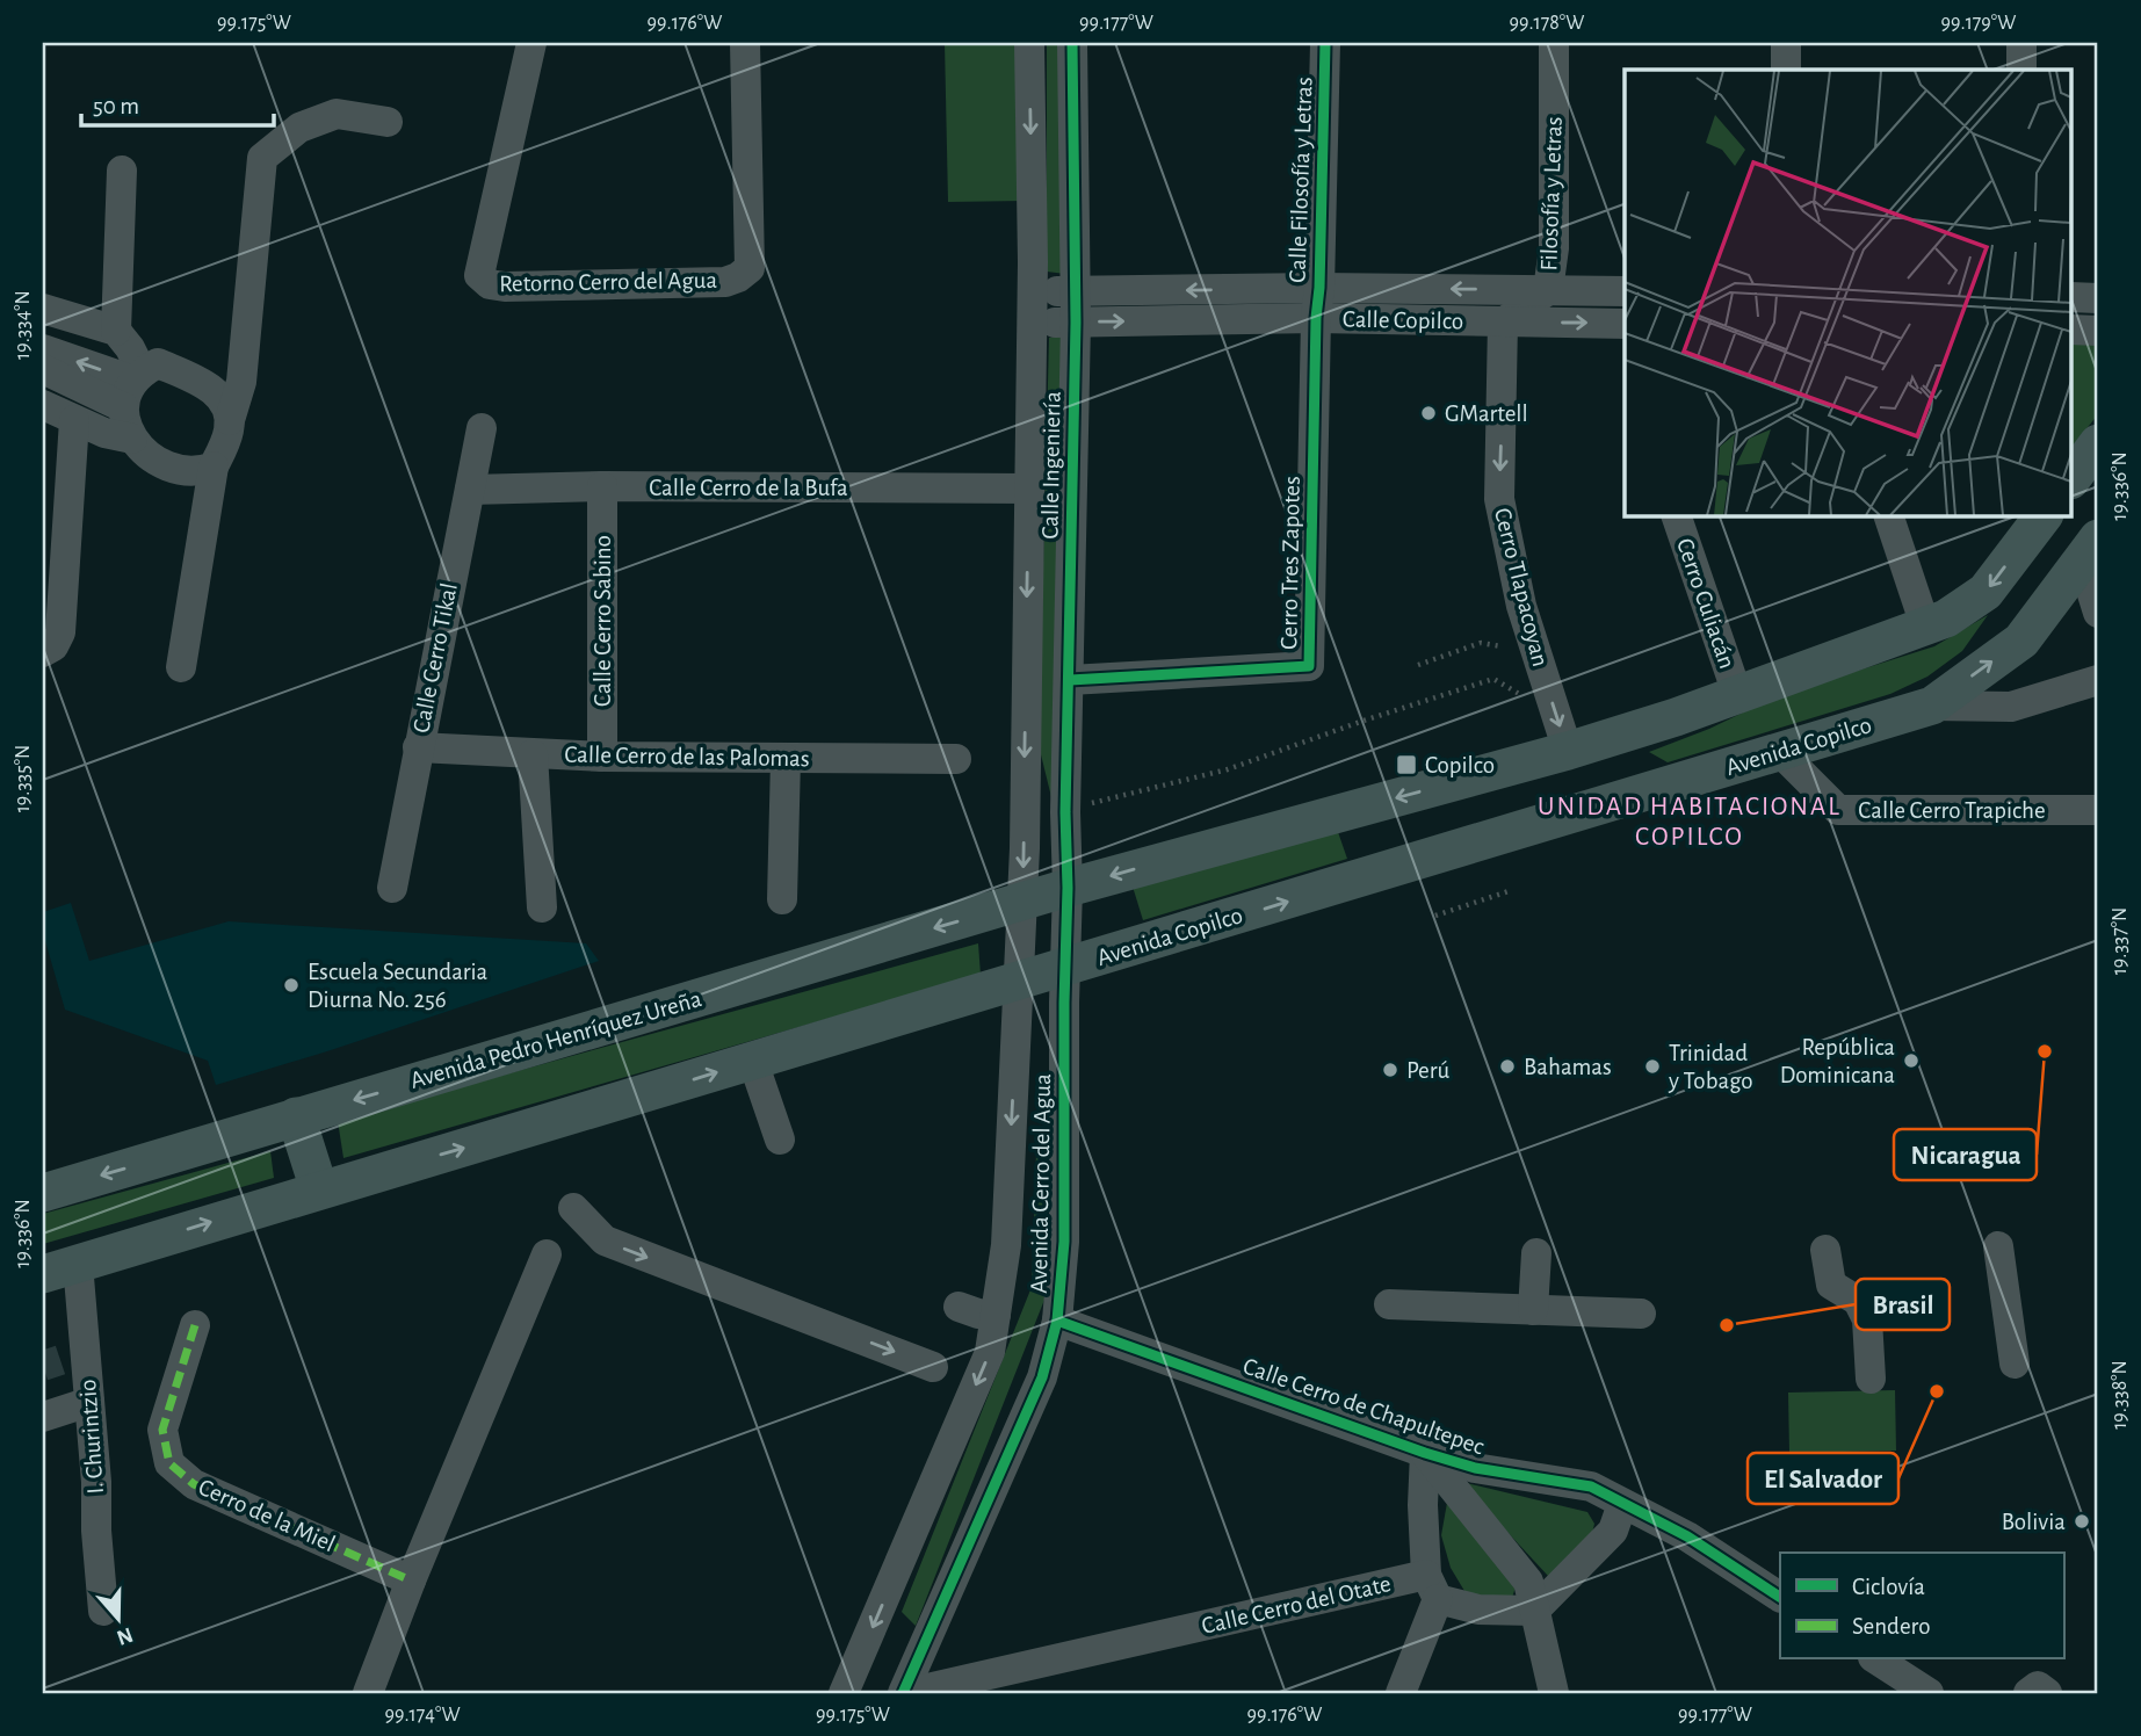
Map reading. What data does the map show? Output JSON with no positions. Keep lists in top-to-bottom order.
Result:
{
  "streets": {
    "main road": ["Avenida Copilco", "Avenida Pedro Henríquez Ureña"],
    "street": [
      "Calle Filosofía y Letras",
      "Filosofía y Letras",
      "Retorno Cerro del Agua",
      "Calle Copilco",
      "Calle Ingeniería",
      "Calle Cerro de la Bufa",
      "Cerro Tres Zapotes",
      "Cerro Tlapacoyan",
      "Cerro Culiacán",
      "Calle Cerro Sabino",
      "Calle Cerro Tikal",
      "Calle Cerro de las Palomas",
      "Calle Cerro Trapiche",
      "Avenida Cerro del Agua",
      "Calle Cerro de Chapultepec",
      "I. Churintzio",
      "Cerro de la Miel",
      "Calle Cerro del Otate"
    ]
  },
  "crossings": [
    ["Calle Filosofía y Letras", "Calle Copilco"],
    ["Calle Filosofía y Letras", "Cerro Tres Zapotes"],
    ["Filosofía y Letras", "Calle Copilco"],
    ["Filosofía y Letras", "Cerro Tlapacoyan"],
    ["Calle Copilco", "Calle Ingeniería"],
    ["Calle Copilco", "Cerro Tres Zapotes"],
    ["Calle Copilco", "Cerro Tlapacoyan"],
    ["Calle Ingeniería", "Calle Cerro de la Bufa"],
    ["Calle Ingeniería", "Cerro Tres Zapotes"],
    ["Calle Ingeniería", "Avenida Pedro Henríquez Ureña"],
    ["Calle Ingeniería", "Avenida Cerro del Agua"],
    ["Calle Cerro de la Bufa", "Calle Cerro Sabino"],
    ["Calle Cerro de la Bufa", "Calle Cerro Tikal"],
    ["Calle Cerro Sabino", "Calle Cerro de las Palomas"],
    ["Calle Cerro Tikal", "Calle Cerro de las Palomas"],
    ["Avenida Copilco", "Calle Cerro Trapiche"],
    ["Avenida Copilco", "Avenida Cerro del Agua"],
    ["Avenida Pedro Henríquez Ureña", "Avenida Cerro del Agua"],
    ["Avenida Cerro del Agua", "Calle Cerro de Chapultepec"],
    ["Avenida Cerro del Agua", "Calle Cerro del Otate"],
    ["Calle Cerro de Chapultepec", "Calle Cerro del Otate"]
  ],
  "one_way": ["Cerro Tlapacoyan"],
  "districts": ["UNIDAD HABITACIONAL COPILCO"],
  "places": {
    "other": [
      "GMartell",
      "Escuela Secundaria Diurna No. 256",
      "Nicaragua",
      "República Dominicana",
      "Bahamas",
      "Trinidad y Tobago",
      "Perú",
      "Brasil",
      "El Salvador",
      "Bolivia"
    ],
    "transit": ["Copilco"]
  },
  "legend": ["Ciclovía", "Sendero"],
  "scale_bar": "50 m",
  "north": "bottom",
  "coordinates": [
    "99.175°W",
    "99.176°W",
    "99.177°W",
    "99.178°W",
    "99.179°W",
    "19.334°N",
    "19.336°N",
    "19.335°N",
    "19.337°N",
    "19.338°N",
    "99.174°W"
  ]
}
